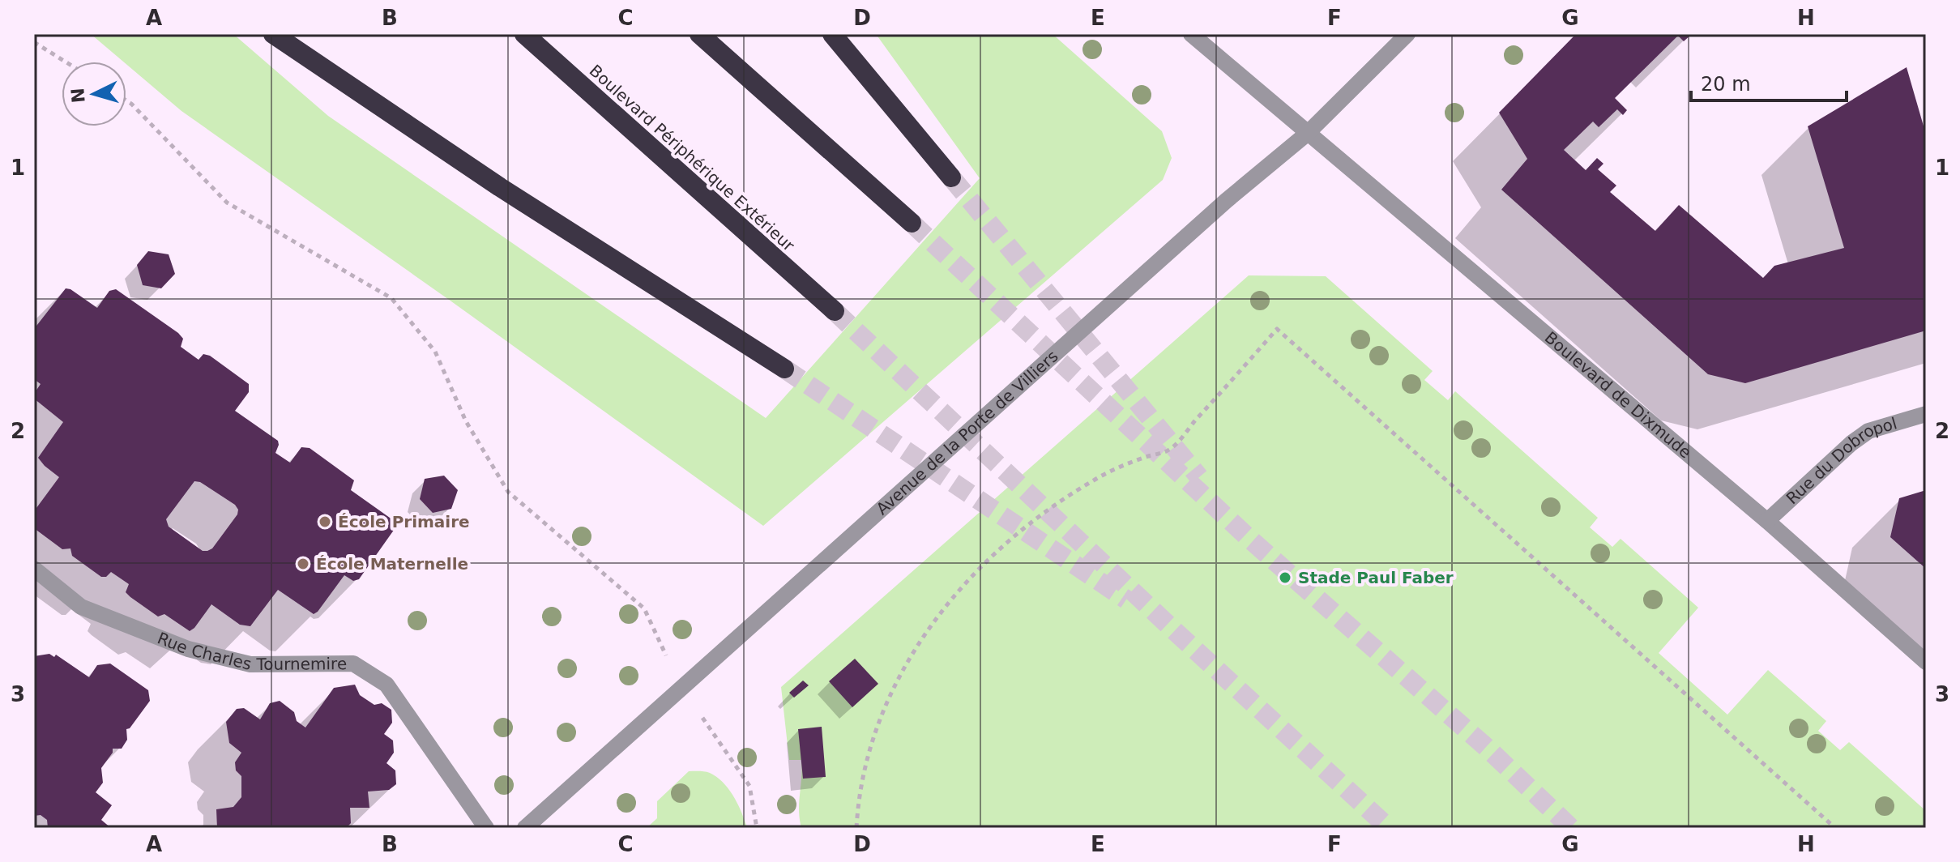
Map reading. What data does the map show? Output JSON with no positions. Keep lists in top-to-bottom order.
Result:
{
  "streets": {
    "highway": ["Boulevard Périphérique Extérieur"],
    "street": [
      "Boulevard de Dixmude",
      "Avenue de la Porte de Villiers",
      "Rue du Dobropol",
      "Rue Charles Tournemire"
    ]
  },
  "crossings": [
    ["Boulevard de Dixmude", "Avenue de la Porte de Villiers"],
    ["Boulevard de Dixmude", "Rue du Dobropol"]
  ],
  "places": ["École Primaire", "École Maternelle", "Stade Paul Faber"],
  "scale_bar": "20 m",
  "north": "left",
  "grid": {
    "columns": [
      "A",
      "B",
      "C",
      "D",
      "E",
      "F",
      "G",
      "H"
    ],
    "rows": ["1", "2", "3"]
  }
}
